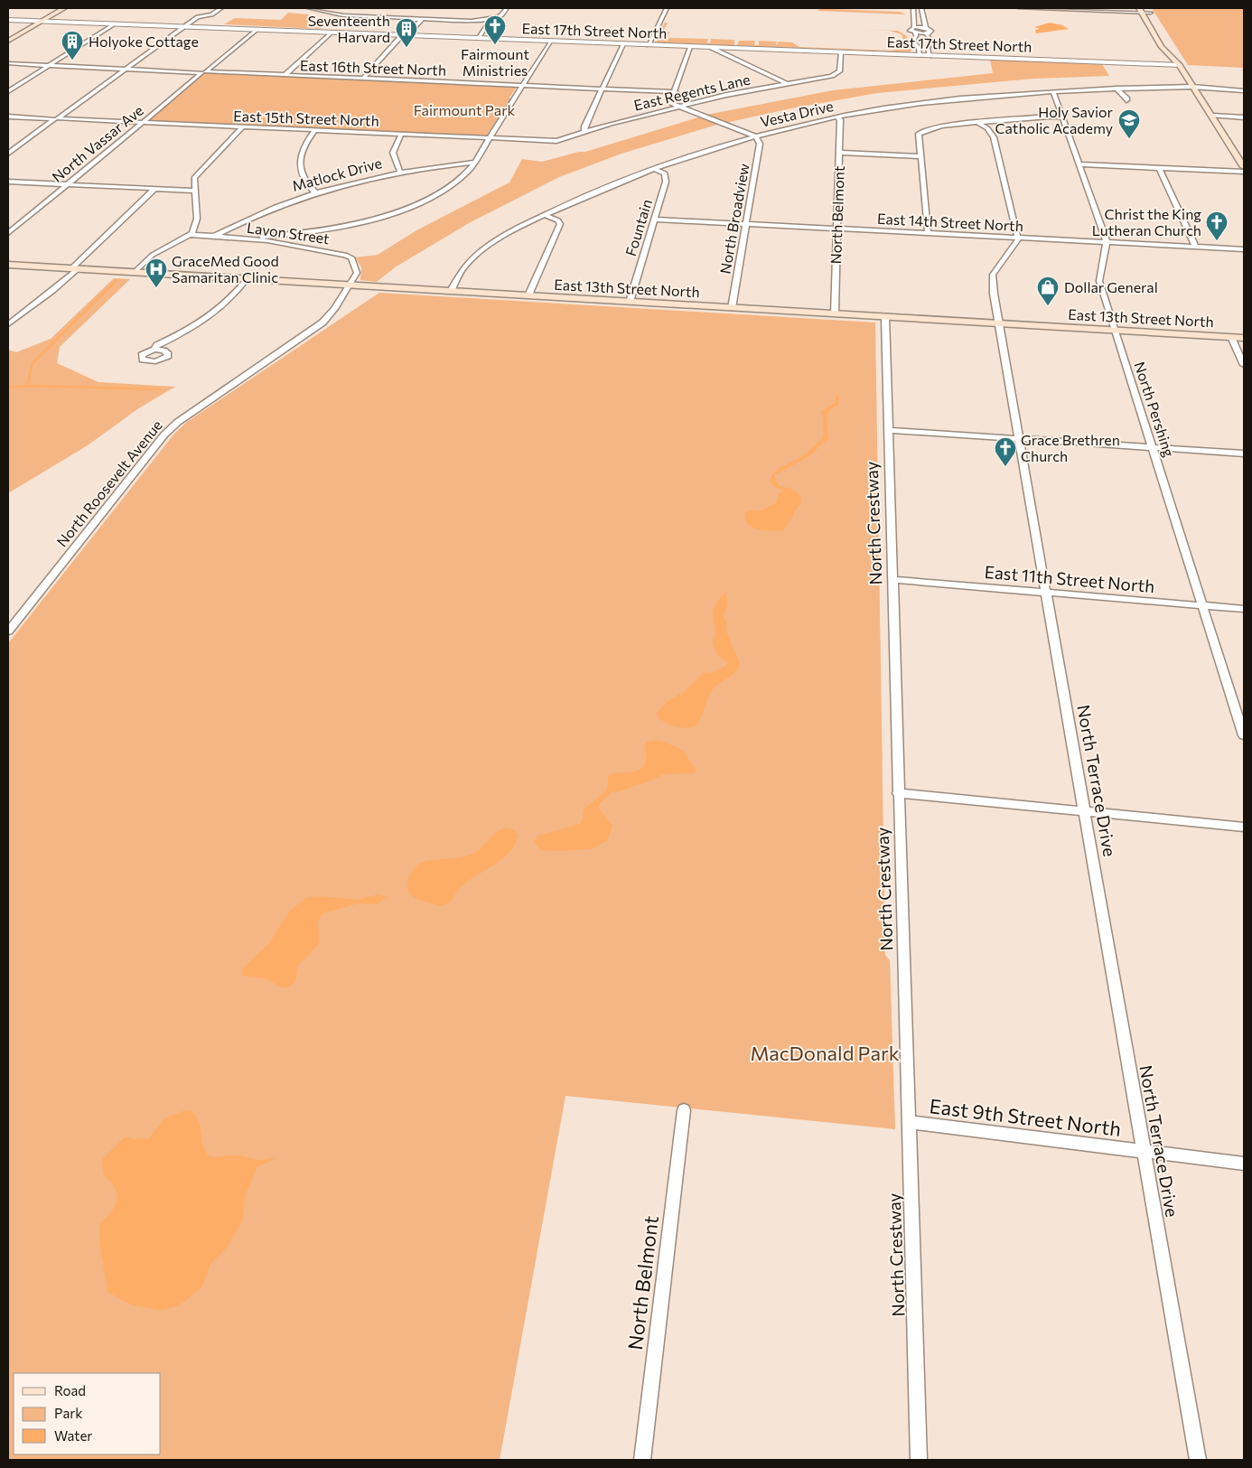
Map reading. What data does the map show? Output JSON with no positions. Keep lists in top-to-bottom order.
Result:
{
  "streets": {
    "main road": ["East 13th Street North"],
    "street": [
      "East 17th Street North",
      "East 16th Street North",
      "East Regents Lane",
      "Vesta Drive",
      "East 15th Street North",
      "North Vassar Ave",
      "Matlock Drive",
      "North Belmont",
      "North Broadview",
      "East 14th Street North",
      "Fountain",
      "Lavon Street",
      "North Pershing",
      "North Roosevelt Avenue",
      "North Crestway",
      "East 11th Street North",
      "North Terrace Drive",
      "East 9th Street North"
    ]
  },
  "crossings": [
    ["East 17th Street North", "East Regents Lane"],
    ["East 17th Street North", "North Vassar Ave"],
    ["East 16th Street North", "North Vassar Ave"],
    ["East Regents Lane", "East 15th Street North"],
    ["Vesta Drive", "North Belmont"],
    ["Vesta Drive", "North Broadview"],
    ["Vesta Drive", "Fountain"],
    ["Vesta Drive", "East 13th Street North"],
    ["Vesta Drive", "North Pershing"],
    ["East 15th Street North", "North Vassar Ave"],
    ["Matlock Drive", "Lavon Street"],
    ["North Belmont", "East 14th Street North"],
    ["North Belmont", "East 13th Street North"],
    ["North Broadview", "East 14th Street North"],
    ["North Broadview", "East 13th Street North"],
    ["East 14th Street North", "Fountain"],
    ["East 14th Street North", "North Pershing"],
    ["East 14th Street North", "North Terrace Drive"],
    ["Fountain", "East 13th Street North"],
    ["Lavon Street", "East 13th Street North"],
    ["Lavon Street", "North Roosevelt Avenue"],
    ["East 13th Street North", "North Pershing"],
    ["East 13th Street North", "North Roosevelt Avenue"],
    ["East 13th Street North", "North Crestway"],
    ["East 13th Street North", "North Terrace Drive"],
    ["North Pershing", "East 11th Street North"],
    ["North Crestway", "East 11th Street North"],
    ["North Crestway", "East 9th Street North"],
    ["East 11th Street North", "North Terrace Drive"],
    ["North Terrace Drive", "East 9th Street North"]
  ],
  "parks": ["Fairmount Park", "MacDonald Park"],
  "places": {
    "church": ["Fairmount Ministries", "Christ the King Lutheran Church", "Grace Brethren Church"],
    "building": ["Seventeenth Harvard", "Holyoke Cottage"],
    "school or university": ["Holy Savior Catholic Academy"],
    "hospital": ["GraceMed Good Samaritan Clinic"],
    "shop": ["Dollar General"]
  },
  "legend": ["Road", "Park", "Water"]
}
